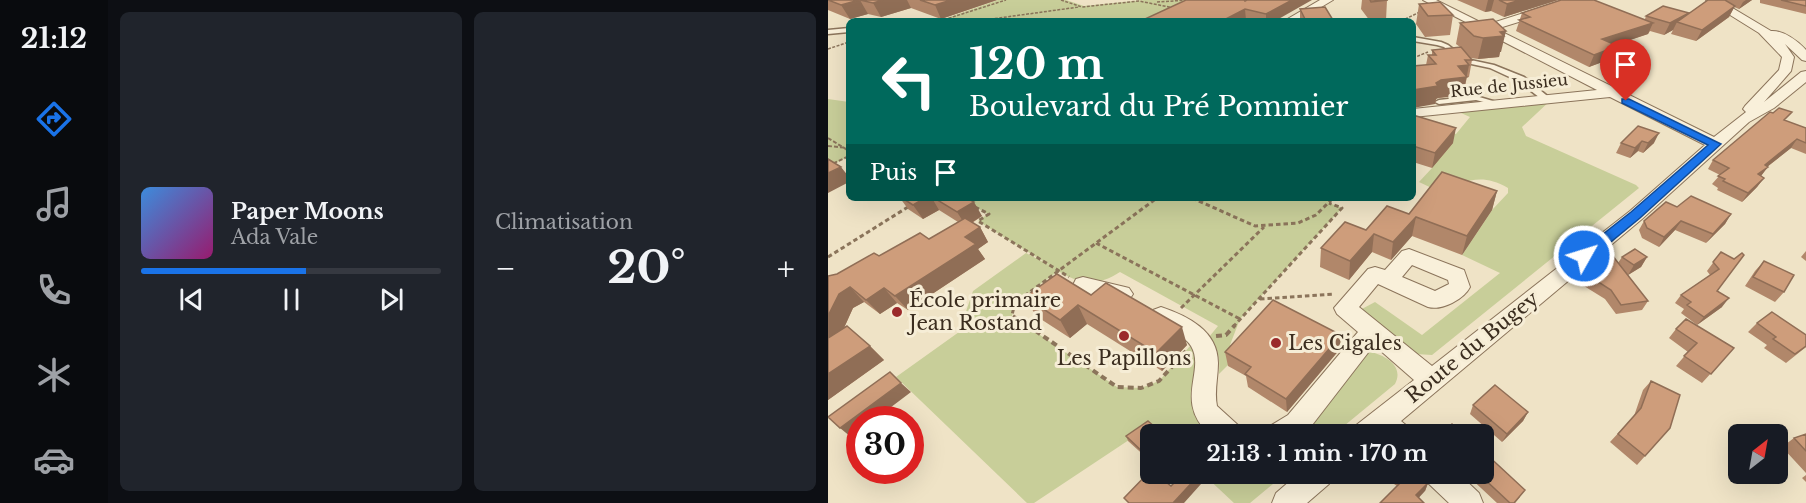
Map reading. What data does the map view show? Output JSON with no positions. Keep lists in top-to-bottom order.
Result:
{
  "streets": {
    "street": ["Rue de Jussieu", "Route du Bugey"]
  },
  "places": ["École primaire Jean Rostand", "Les Papillons", "Les Cigales"],
  "north": "top right",
  "page": {
    "tabs": "21:12",
    "tile": "Climatisation",
    "turn": ["120 m", "Boulevard du Pré Pommier"],
    "then": "Puis",
    "song": ["Paper Moons", "Ada Vale"],
    "heat": ["−", "20°", "+"],
    "limit": "30",
    "trip": "21:13 · 1 min · 170 m"
  }
}
